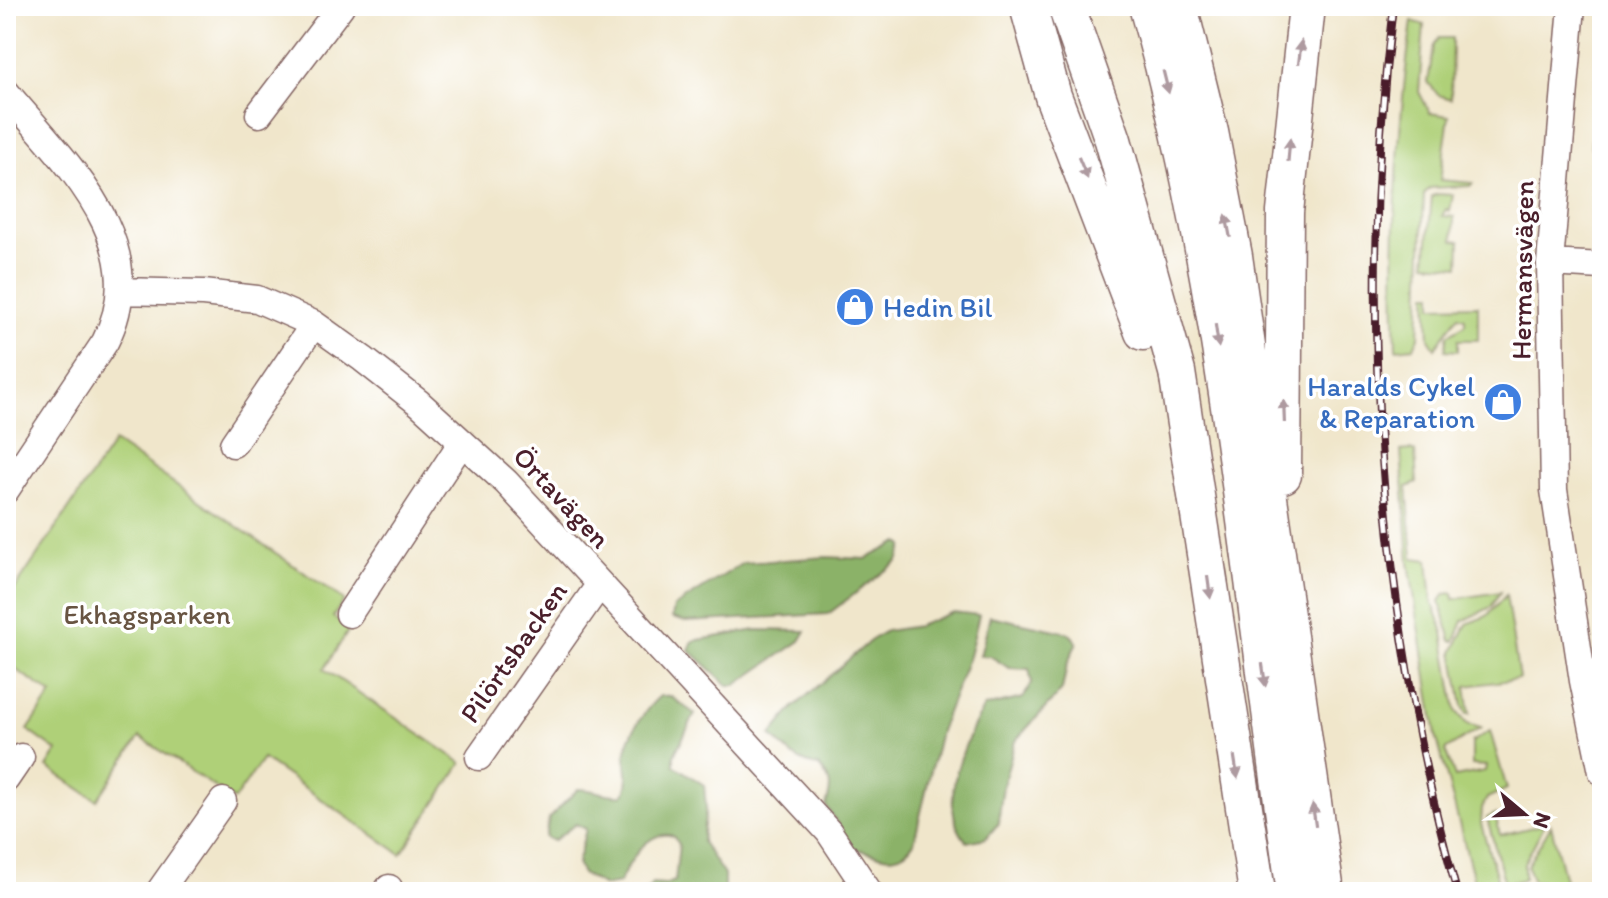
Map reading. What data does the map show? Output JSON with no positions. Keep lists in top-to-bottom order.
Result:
{
  "streets": {
    "street": ["Hermansvägen", "Örtavägen", "Pilörtsbacken"]
  },
  "crossings": [
    ["Örtavägen", "Pilörtsbacken"]
  ],
  "parks": ["Ekhagsparken"],
  "places": {
    "shop": ["Hedin Bil", "Haralds Cykel & Reparation"]
  },
  "north": "right"
}
